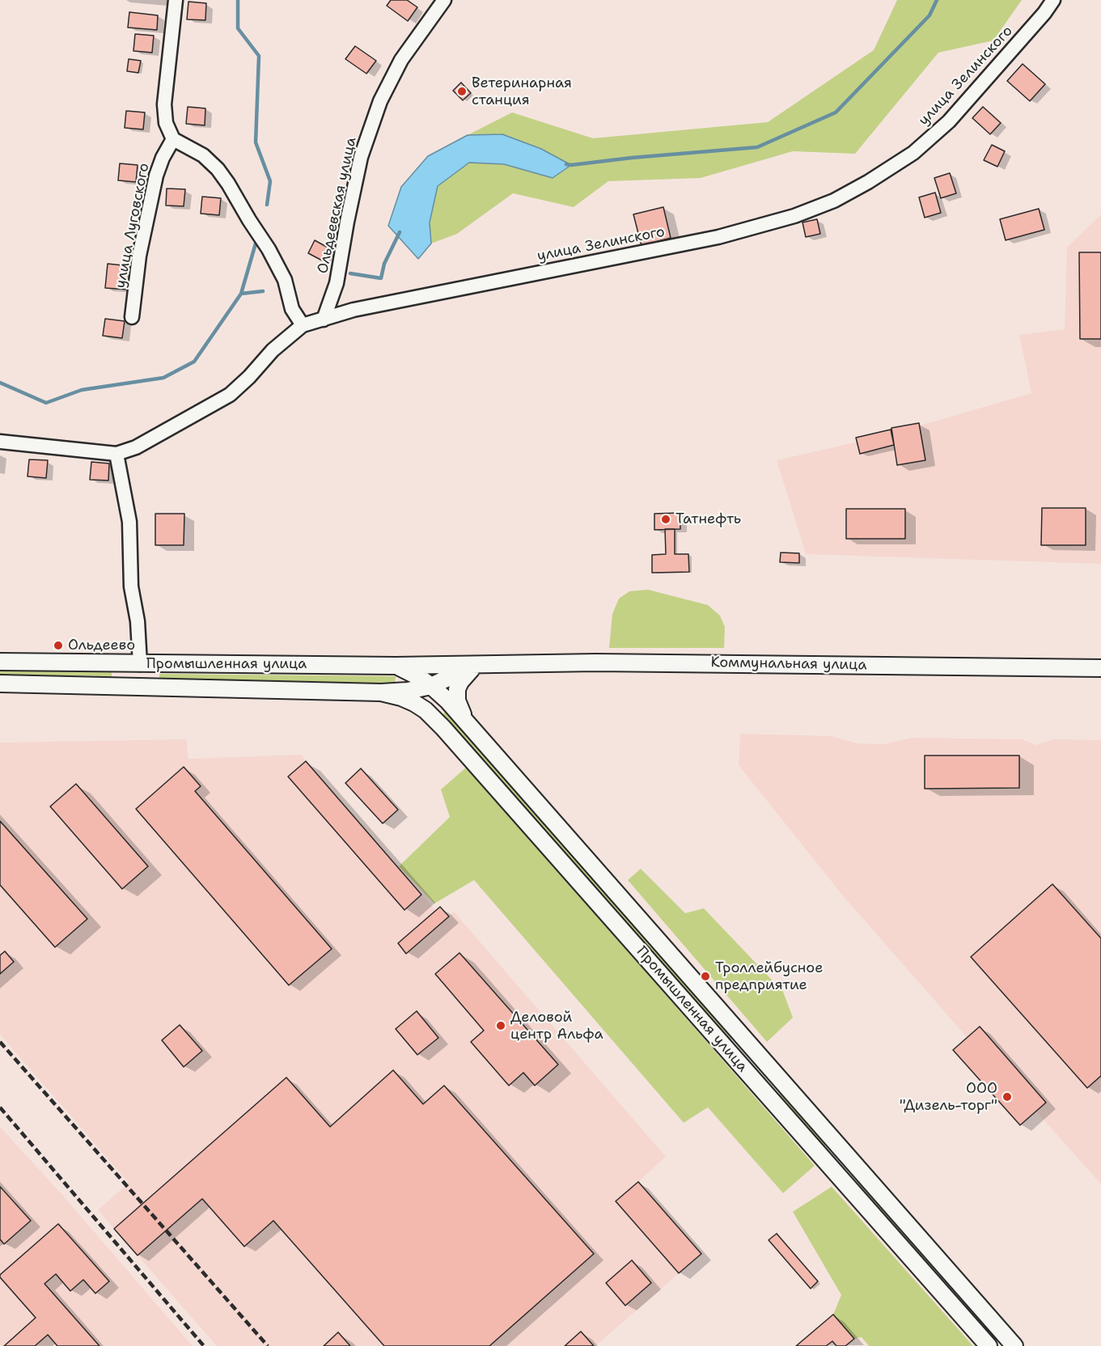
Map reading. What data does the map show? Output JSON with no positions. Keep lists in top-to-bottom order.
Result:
{
  "streets": {
    "main road": ["Промышленная улица", "Коммунальная улица"],
    "street": ["улица Зелинского", "Ольдеевская улица", "улица Луговского"]
  },
  "crossings": [
    ["улица Зелинского", "Ольдеевская улица"],
    ["Промышленная улица", "Коммунальная улица"]
  ],
  "places": [
    "Ветеринарная станция",
    "Татнефть",
    "Ольдеево",
    "Троллейбусное предприятие",
    "Деловой центр Альфа",
    "ООО \"Дизель-торг\""
  ]
}
